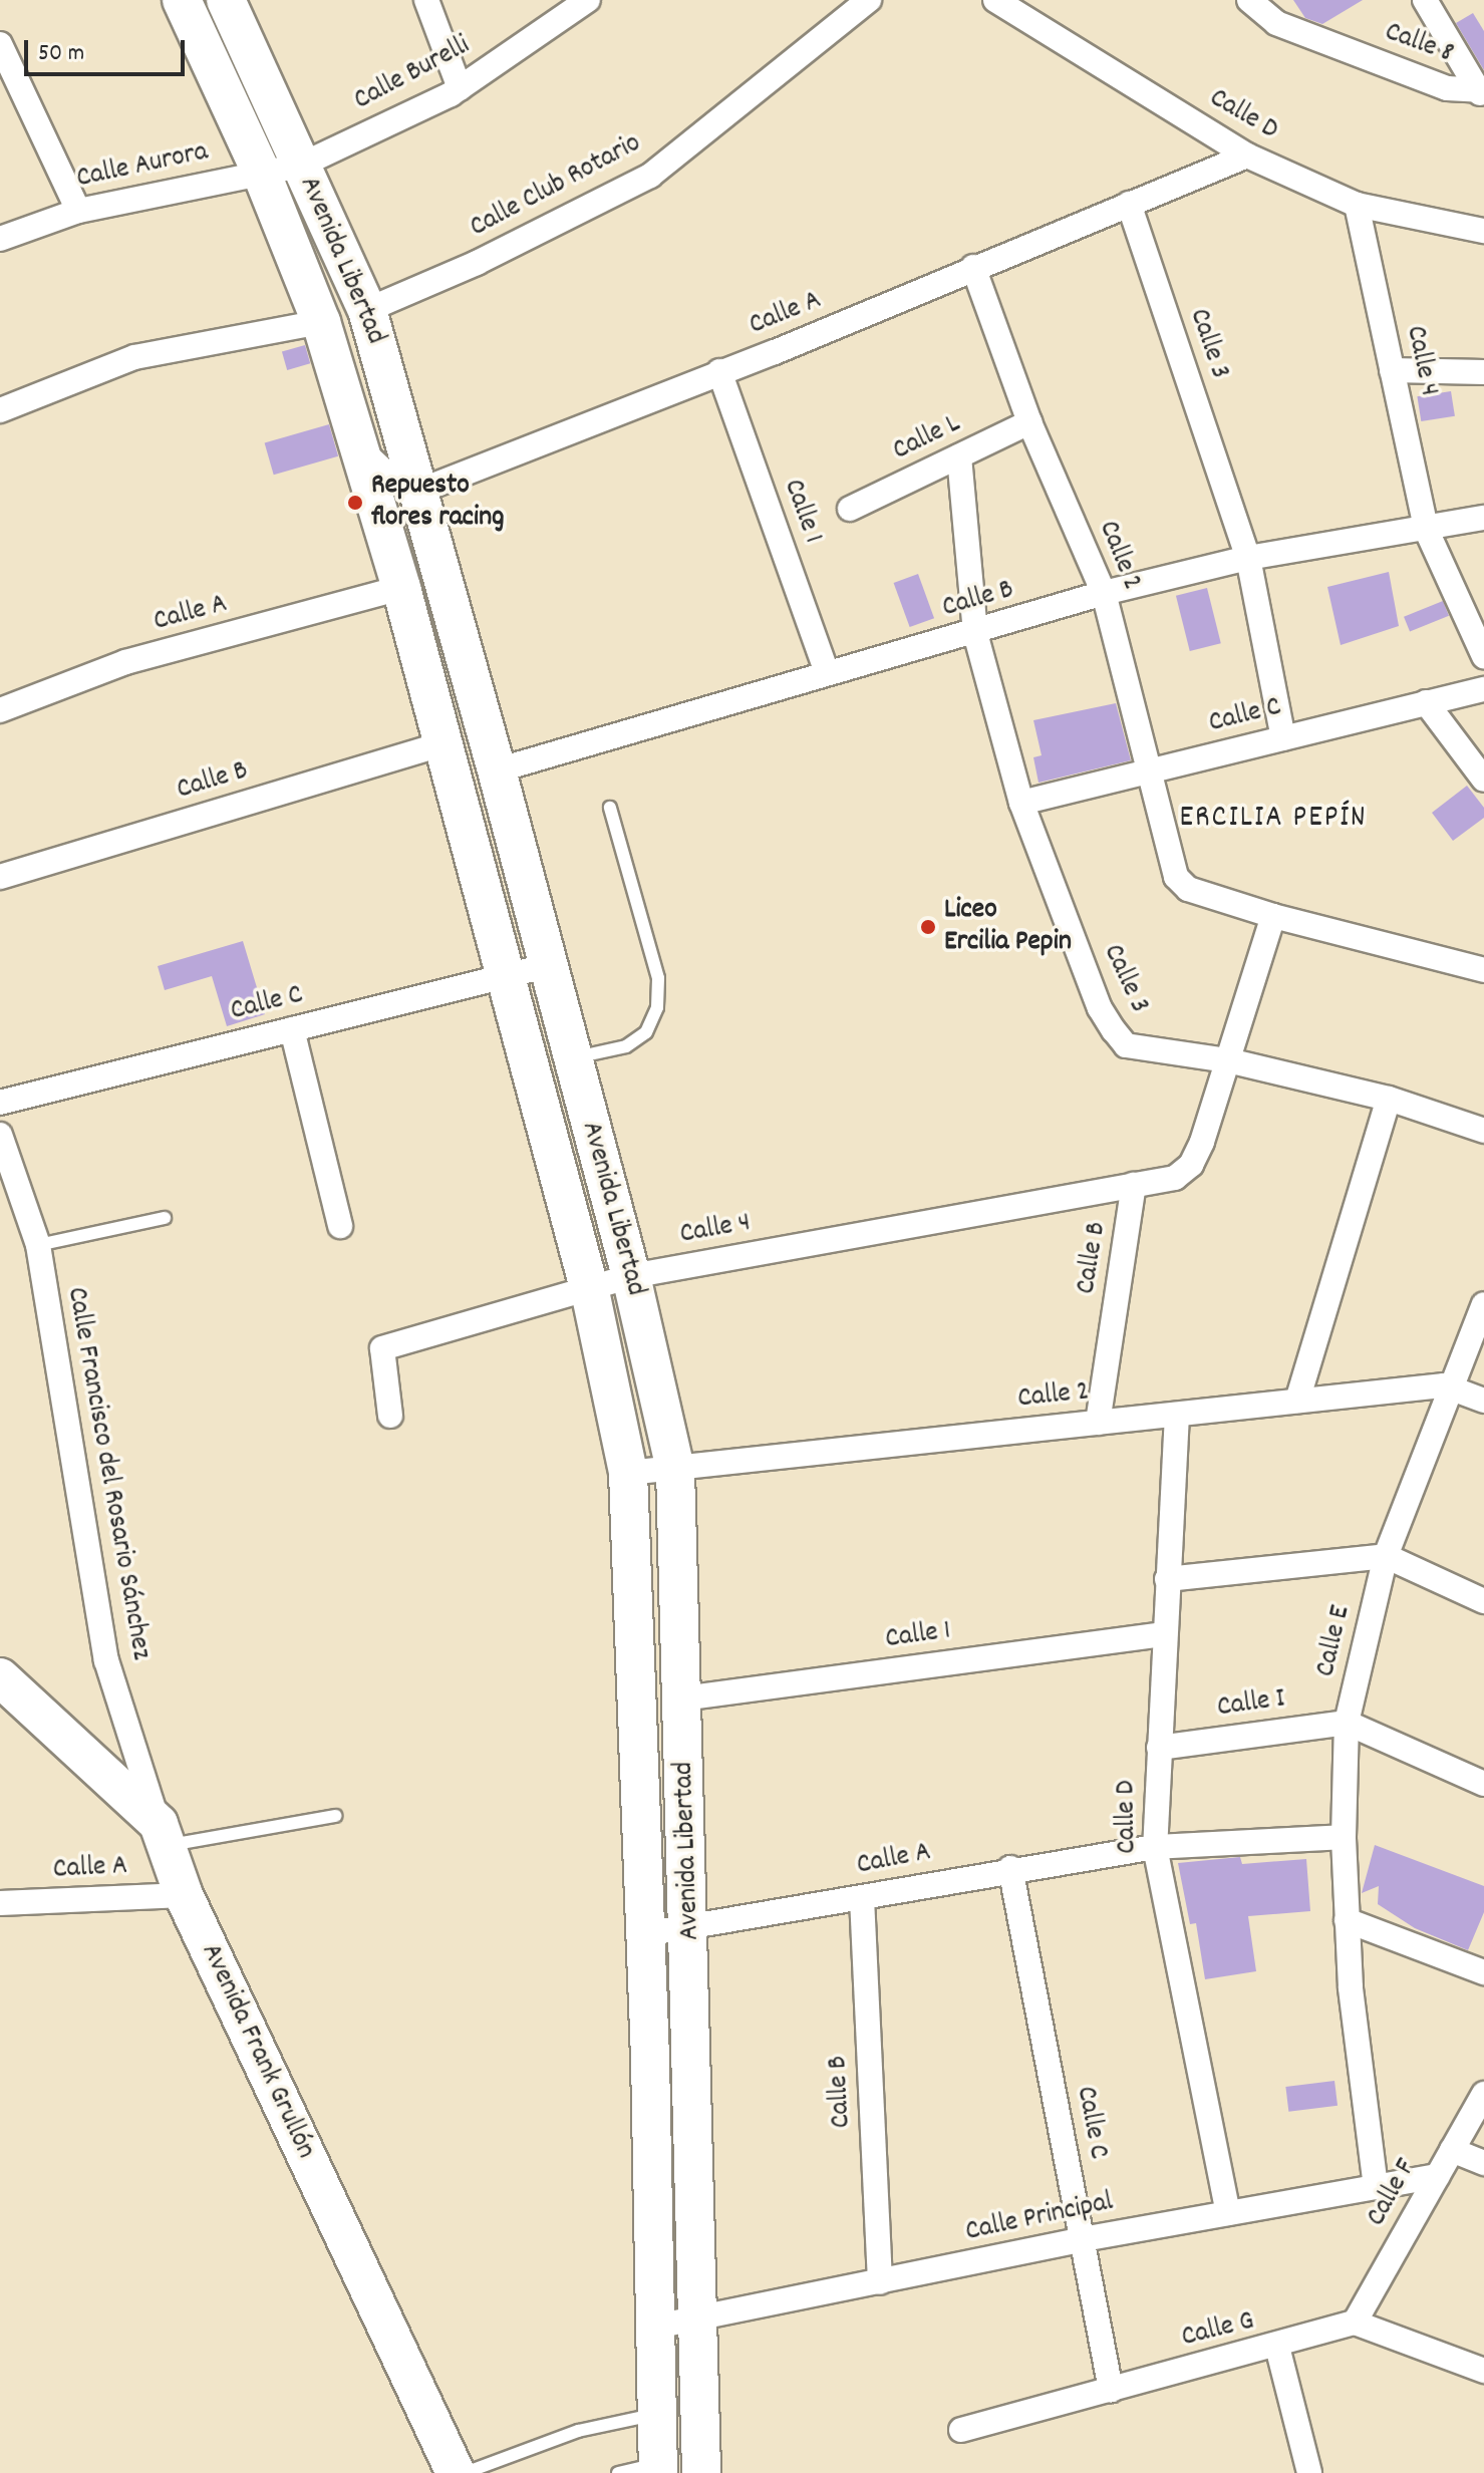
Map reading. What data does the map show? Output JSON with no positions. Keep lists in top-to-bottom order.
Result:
{
  "streets": {
    "main road": ["Avenida Libertad", "Avenida Frank Grullón"],
    "street": [
      "Calle 8",
      "Calle Burelli",
      "Calle D",
      "Calle Aurora",
      "Calle Club Rotario",
      "Calle A",
      "Calle 3",
      "Calle 4",
      "Calle L",
      "Calle 1",
      "Calle 2",
      "Calle B",
      "Calle C",
      "Calle Francisco del Rosario Sánchez",
      "Calle E",
      "Calle I",
      "Calle F",
      "Calle Principal",
      "Calle G"
    ]
  },
  "crossings": [
    ["Calle Burelli", "Calle Aurora"],
    ["Calle Burelli", "Avenida Libertad"],
    ["Calle D", "Calle A"],
    ["Calle D", "Calle 4"],
    ["Calle D", "Calle 1"],
    ["Calle D", "Calle 2"],
    ["Calle D", "Calle I"],
    ["Calle D", "Calle Principal"],
    ["Calle Aurora", "Avenida Libertad"],
    ["Calle Club Rotario", "Avenida Libertad"],
    ["Avenida Libertad", "Calle A"],
    ["Avenida Libertad", "Calle 4"],
    ["Avenida Libertad", "Calle 1"],
    ["Avenida Libertad", "Calle 2"],
    ["Avenida Libertad", "Calle B"],
    ["Avenida Libertad", "Calle C"],
    ["Avenida Libertad", "Calle Principal"],
    ["Calle A", "Calle 3"],
    ["Calle A", "Calle 1"],
    ["Calle A", "Calle 2"],
    ["Calle A", "Calle B"],
    ["Calle A", "Calle C"],
    ["Calle A", "Calle E"],
    ["Calle A", "Avenida Frank Grullón"],
    ["Calle 3", "Calle L"],
    ["Calle 3", "Calle B"],
    ["Calle 3", "Calle C"],
    ["Calle 4", "Calle B"],
    ["Calle L", "Calle 2"],
    ["Calle 1", "Calle B"],
    ["Calle 2", "Calle B"],
    ["Calle 2", "Calle C"],
    ["Calle 2", "Calle E"],
    ["Calle B", "Calle Principal"],
    ["Calle C", "Calle Principal"],
    ["Calle C", "Calle G"],
    ["Calle Francisco del Rosario Sánchez", "Avenida Frank Grullón"],
    ["Calle E", "Calle I"],
    ["Calle E", "Calle Principal"],
    ["Calle F", "Calle Principal"],
    ["Calle F", "Calle G"]
  ],
  "districts": ["ERCILIA PEPÍN"],
  "places": ["Repuesto flores racing", "Liceo Ercilia Pepin"],
  "scale_bar": "50 m"
}
